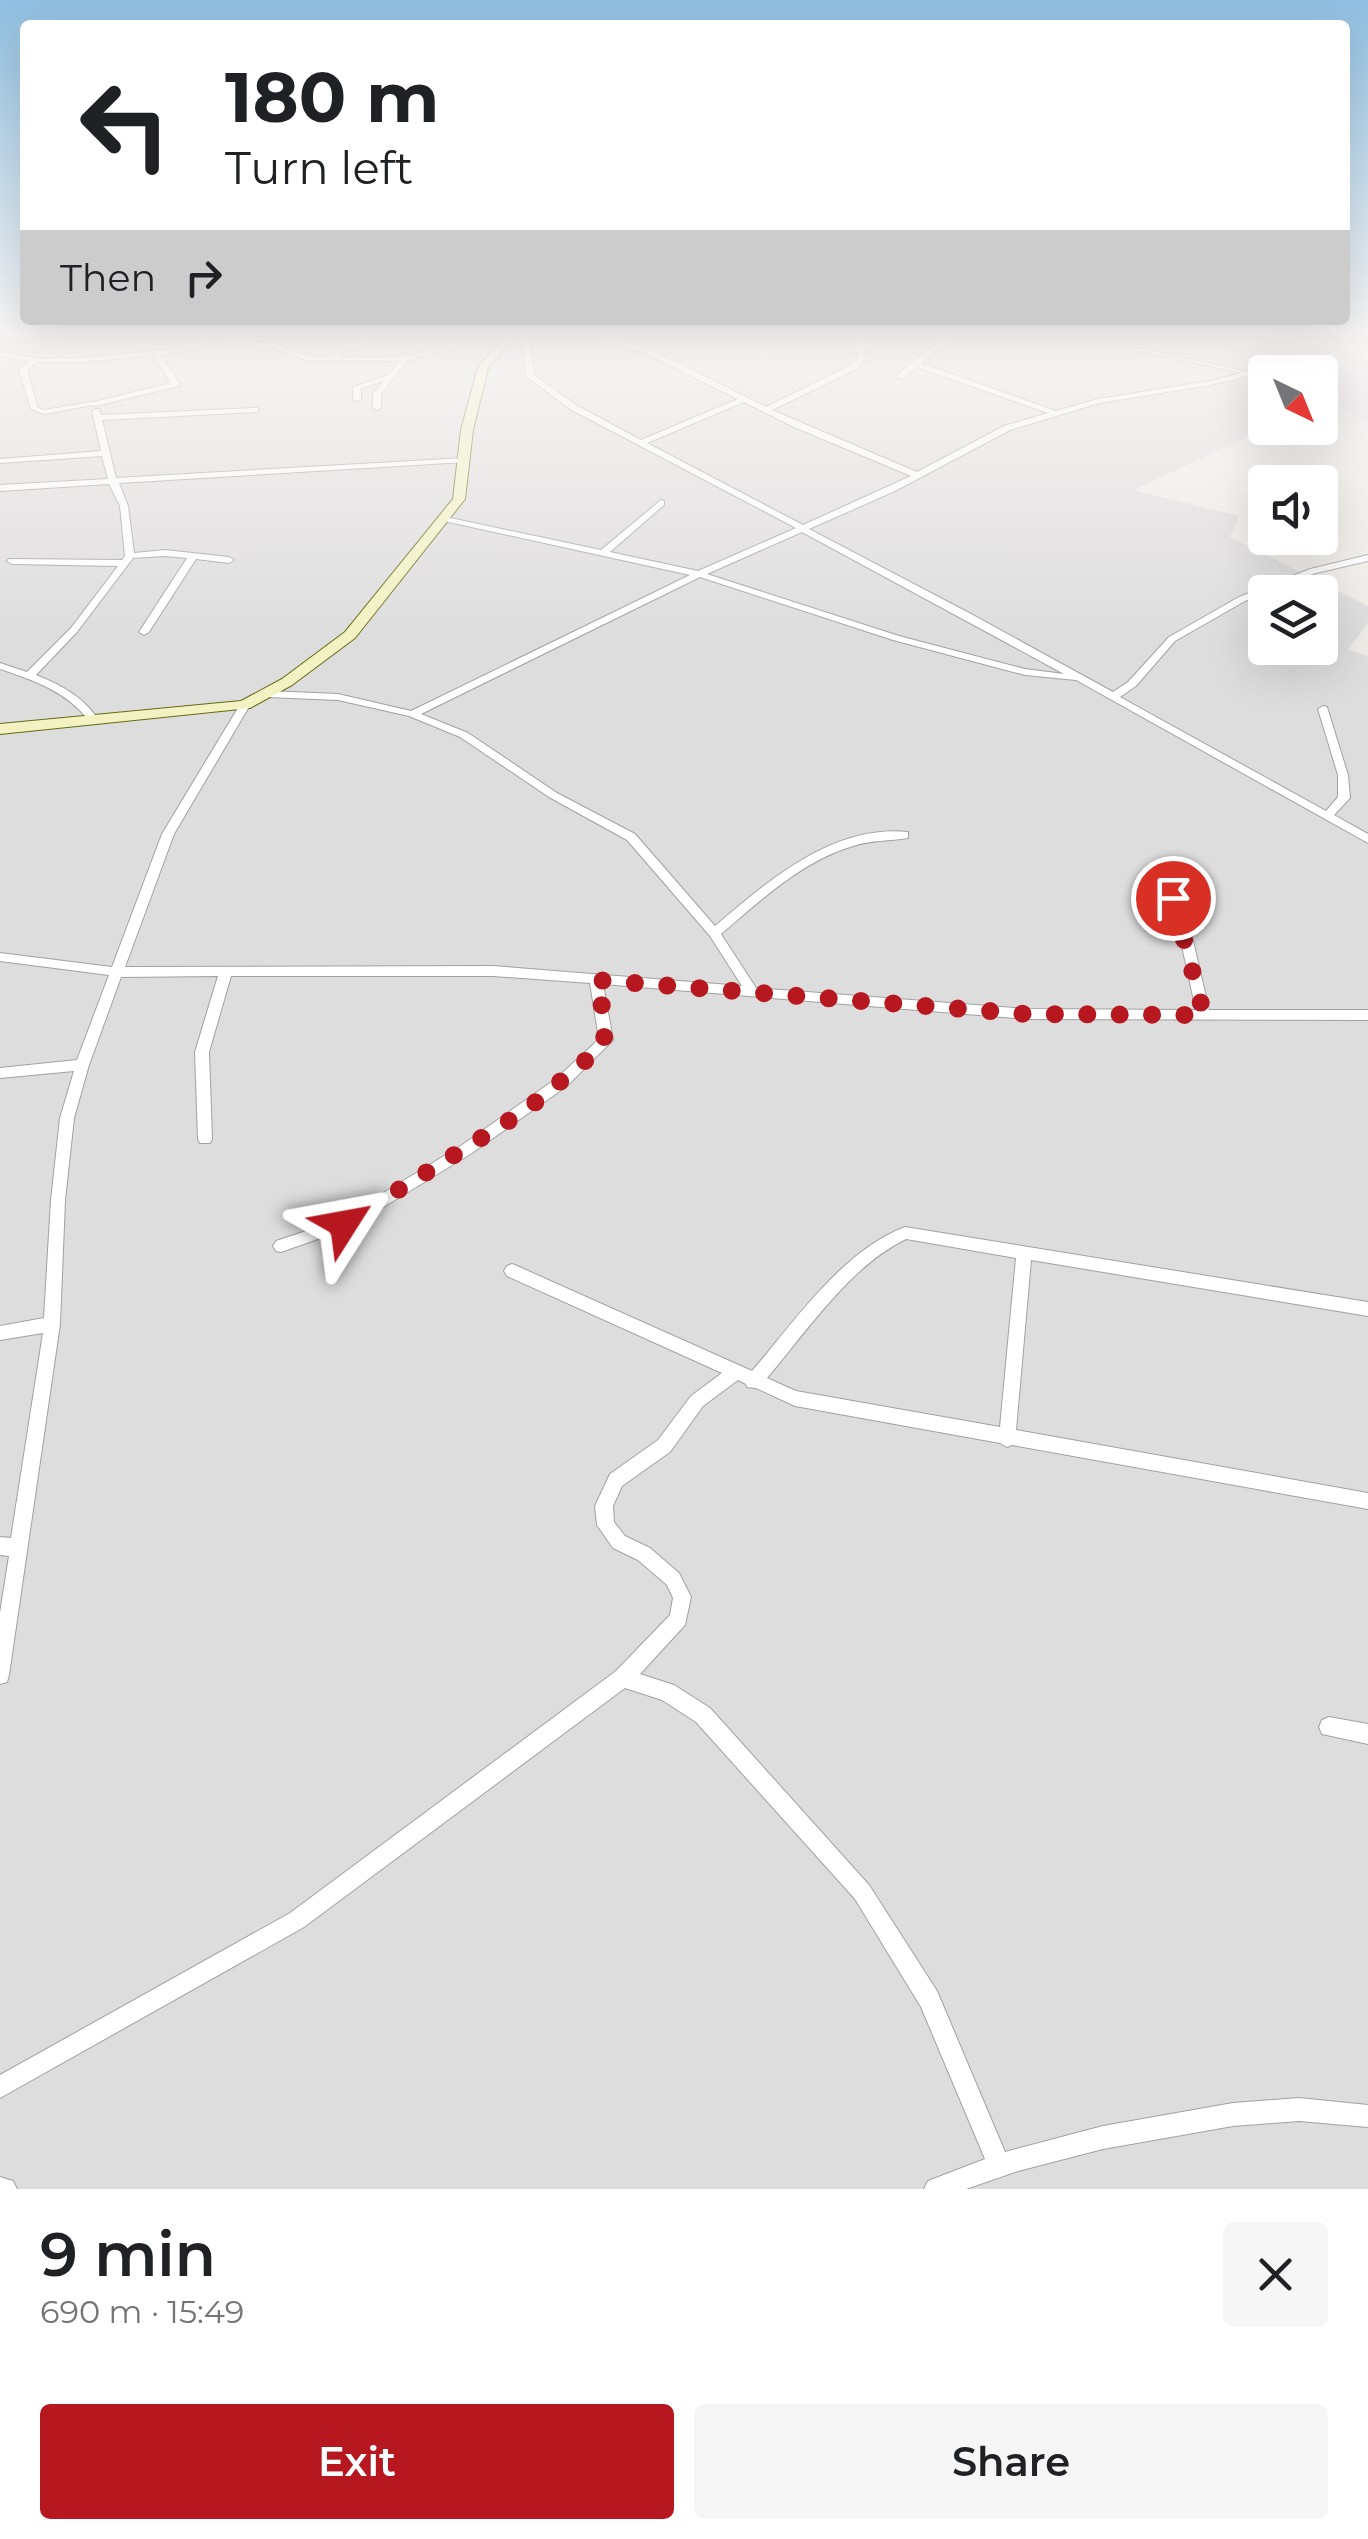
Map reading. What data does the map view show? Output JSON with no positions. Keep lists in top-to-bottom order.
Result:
{
  "north": "bottom right",
  "page": {
    "turn": ["180 m", "Turn left"],
    "then": "Then",
    "heading": ["9 min", "690 m · 15:49"],
    "buttons": ["Exit", "Share"]
  }
}
